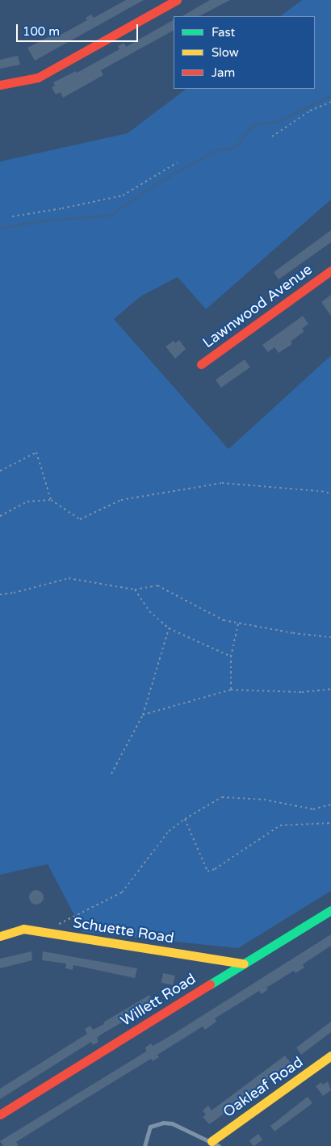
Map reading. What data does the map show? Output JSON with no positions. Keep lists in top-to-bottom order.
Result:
{
  "streets": {
    "street": [
      "Lawnwood Avenue",
      "Schuette Road",
      "Willett Road",
      "Oakleaf Road"
    ]
  },
  "crossings": [
    ["Schuette Road", "Willett Road"]
  ],
  "legend": ["Fast", "Slow", "Jam"],
  "scale_bar": "100 m"
}
